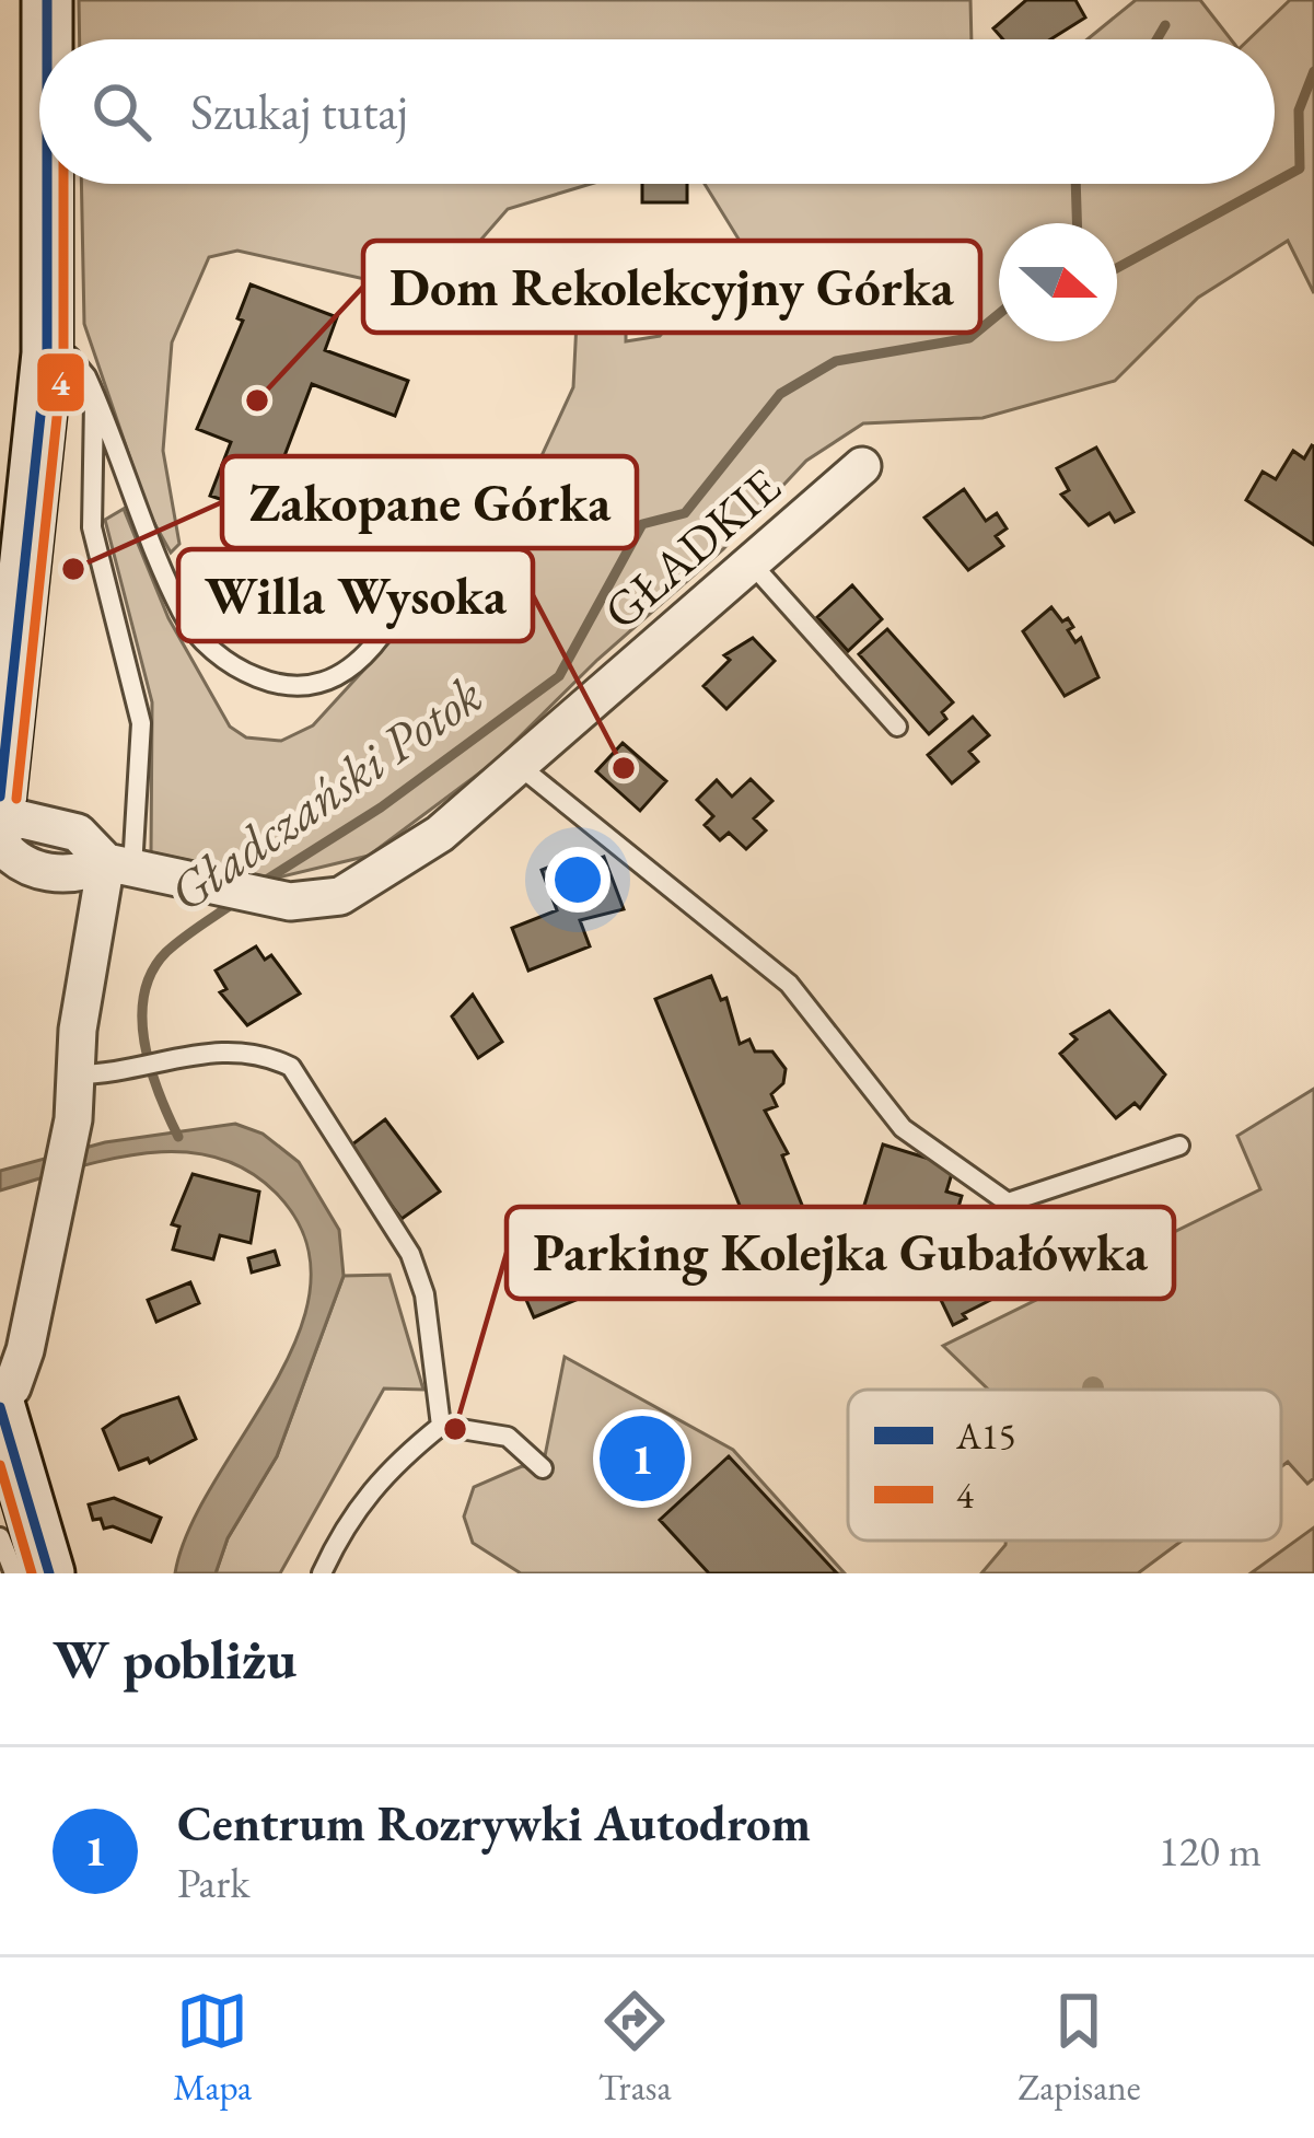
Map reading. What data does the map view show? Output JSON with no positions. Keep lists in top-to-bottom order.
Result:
{
  "streets": {
    "street": ["GŁADKIE"]
  },
  "water": ["Gładczański Potok"],
  "places": [
    "Dom Rekolekcyjny Górka",
    "Zakopane Górka",
    "Willa Wysoka",
    "Parking Kolejka Gubałówka"
  ],
  "lines": ["transit line A15", "transit line 4"],
  "legend": ["A15", "4"],
  "north": "right",
  "page": {
    "search": "Szukaj tutaj",
    "pins": "1",
    "heading": "W pobliżu",
    "list": [
      {
        "mark": "1",
        "name": "Centrum Rozrywki Autodrom",
        "note": "Park",
        "value": "120 m"
      }
    ],
    "nav": ["Mapa", "Trasa", "Zapisane"]
  }
}
